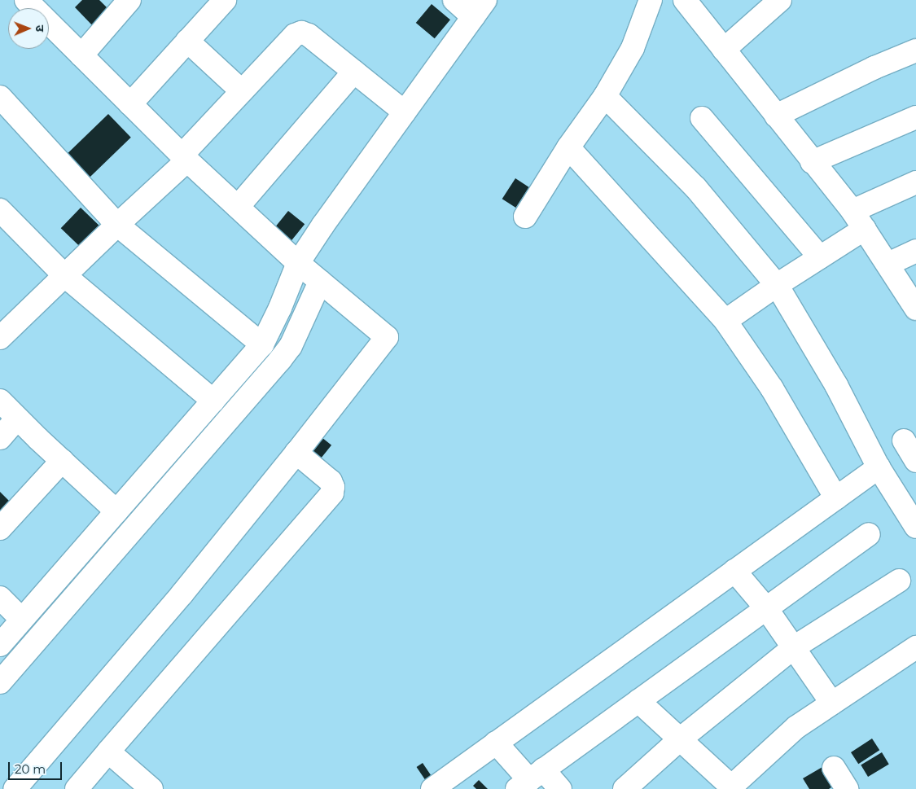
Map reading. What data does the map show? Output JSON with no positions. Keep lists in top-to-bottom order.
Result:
{
  "scale_bar": "20 m",
  "north": "right"
}
